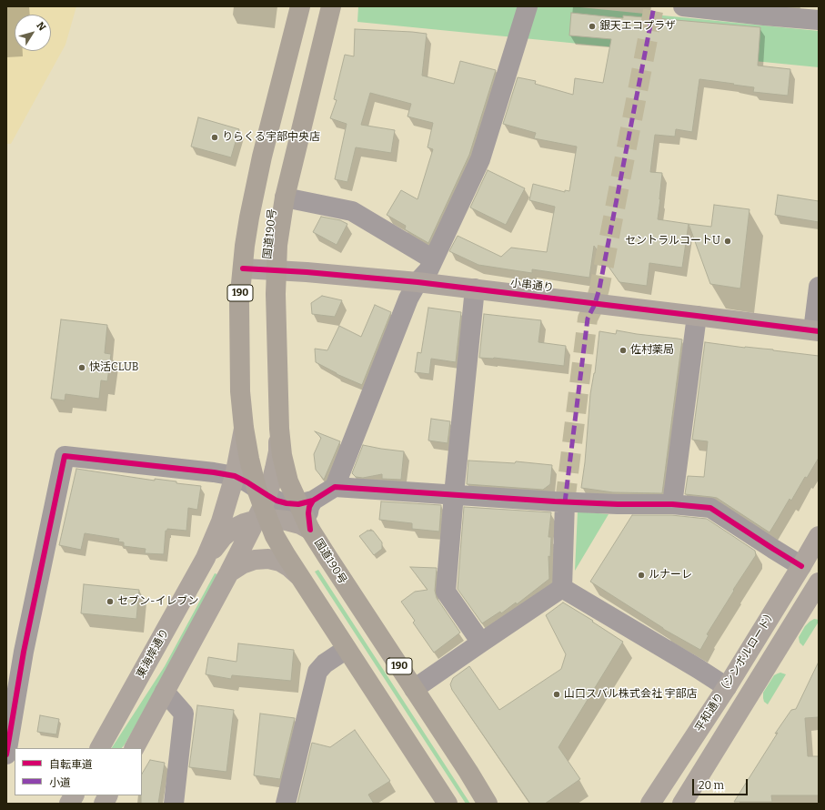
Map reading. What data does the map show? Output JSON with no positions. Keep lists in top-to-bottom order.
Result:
{
  "streets": {
    "highway": ["国道190号", "190"],
    "street": ["小串通り", "東海岸通り", "平和通り（シンボルロード）"]
  },
  "crossings": [
    ["国道190号", "小串通り"]
  ],
  "places": [
    "銀天エコプラザ",
    "りらくる宇部中央店",
    "セントラルコートU",
    "佐村薬局",
    "快活CLUB",
    "ルナーレ",
    "セブン-イレブン",
    "山口スバル株式会社 宇部店"
  ],
  "legend": ["自転車道", "小道"],
  "scale_bar": "20 m",
  "north": "top right"
}
